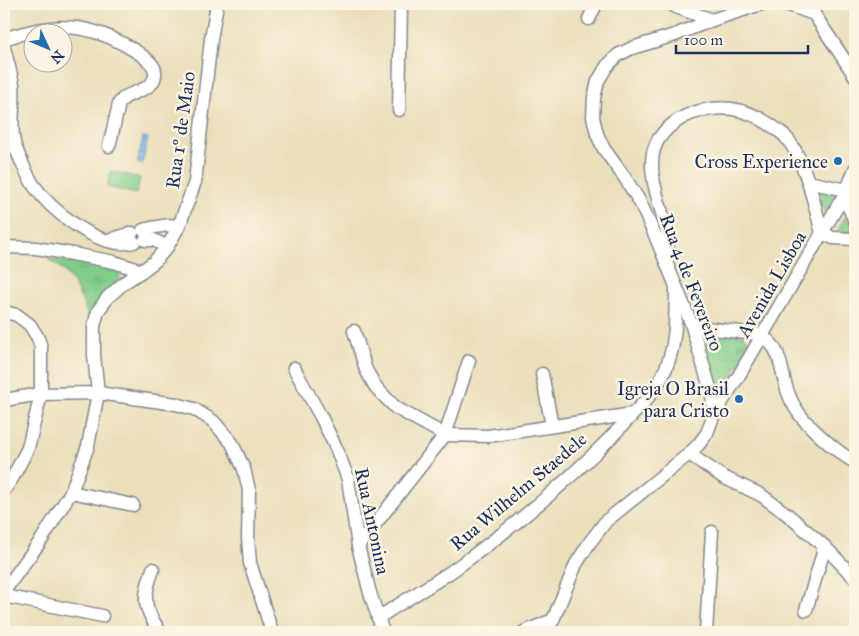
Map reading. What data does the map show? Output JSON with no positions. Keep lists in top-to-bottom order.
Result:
{
  "streets": {
    "street": [
      "Rua 1º de Maio",
      "Rua 4 de Fevereiro",
      "Avenida Lisboa",
      "Rua Wilhelm Staedele",
      "Rua Antonina"
    ]
  },
  "crossings": [
    ["Rua 4 de Fevereiro", "Avenida Lisboa"],
    ["Rua 4 de Fevereiro", "Rua Wilhelm Staedele"],
    ["Rua Wilhelm Staedele", "Rua Antonina"]
  ],
  "places": ["Cross Experience", "Igreja O Brasil para Cristo"],
  "scale_bar": "100 m",
  "north": "bottom right"
}
